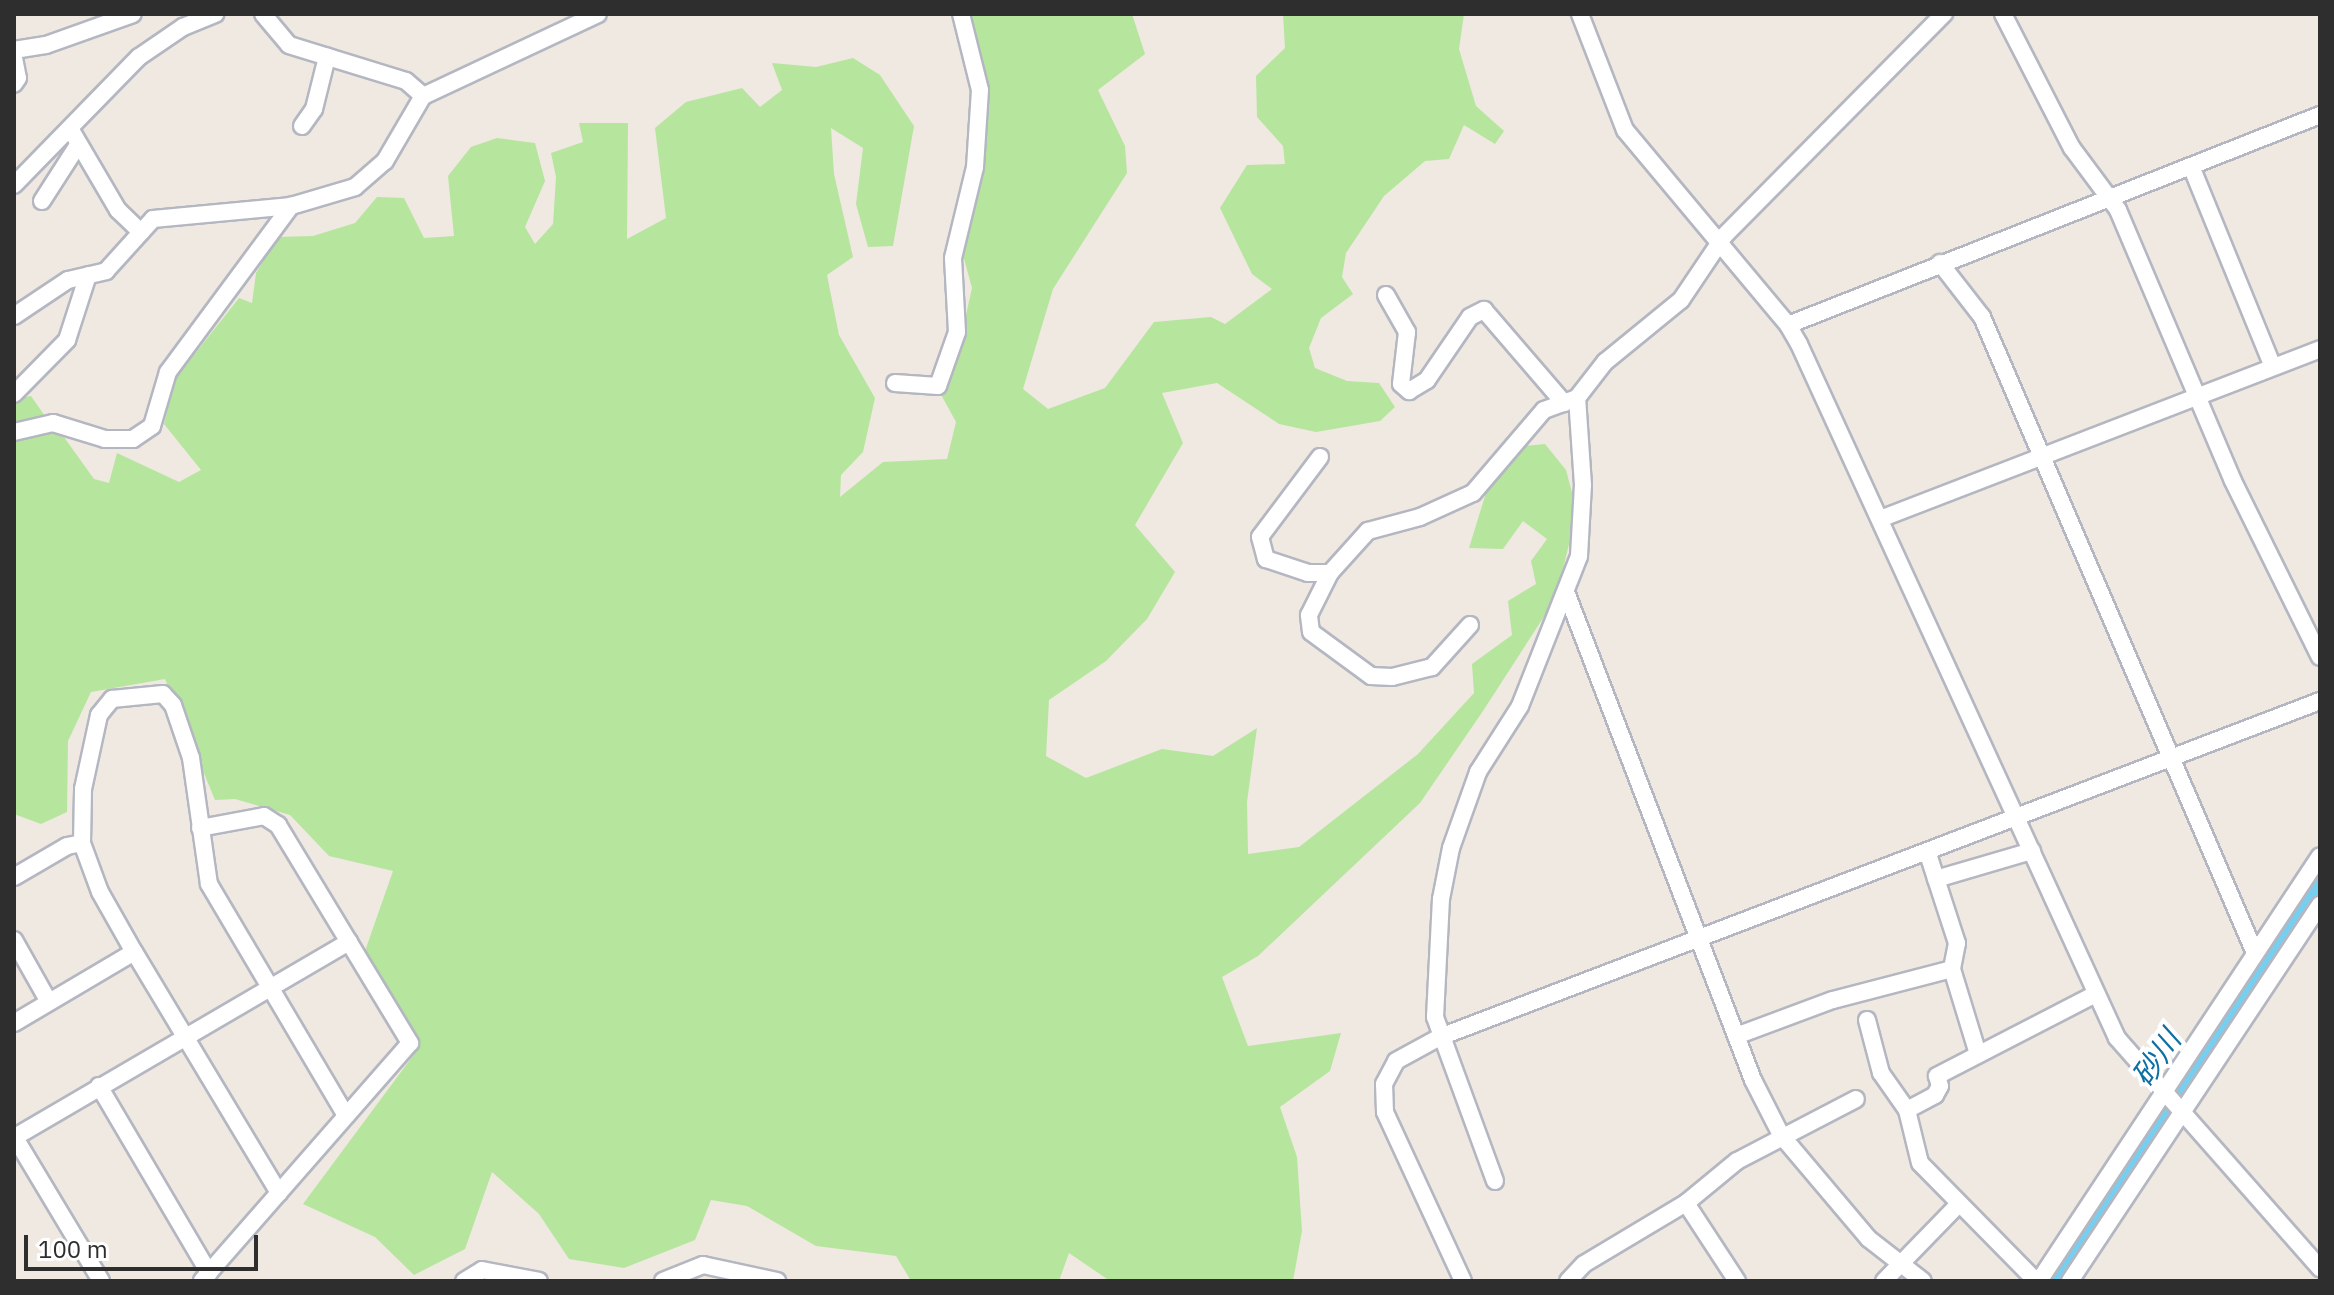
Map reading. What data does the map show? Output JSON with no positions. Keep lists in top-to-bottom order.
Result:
{
  "water": ["砂川"],
  "scale_bar": "100 m"
}
